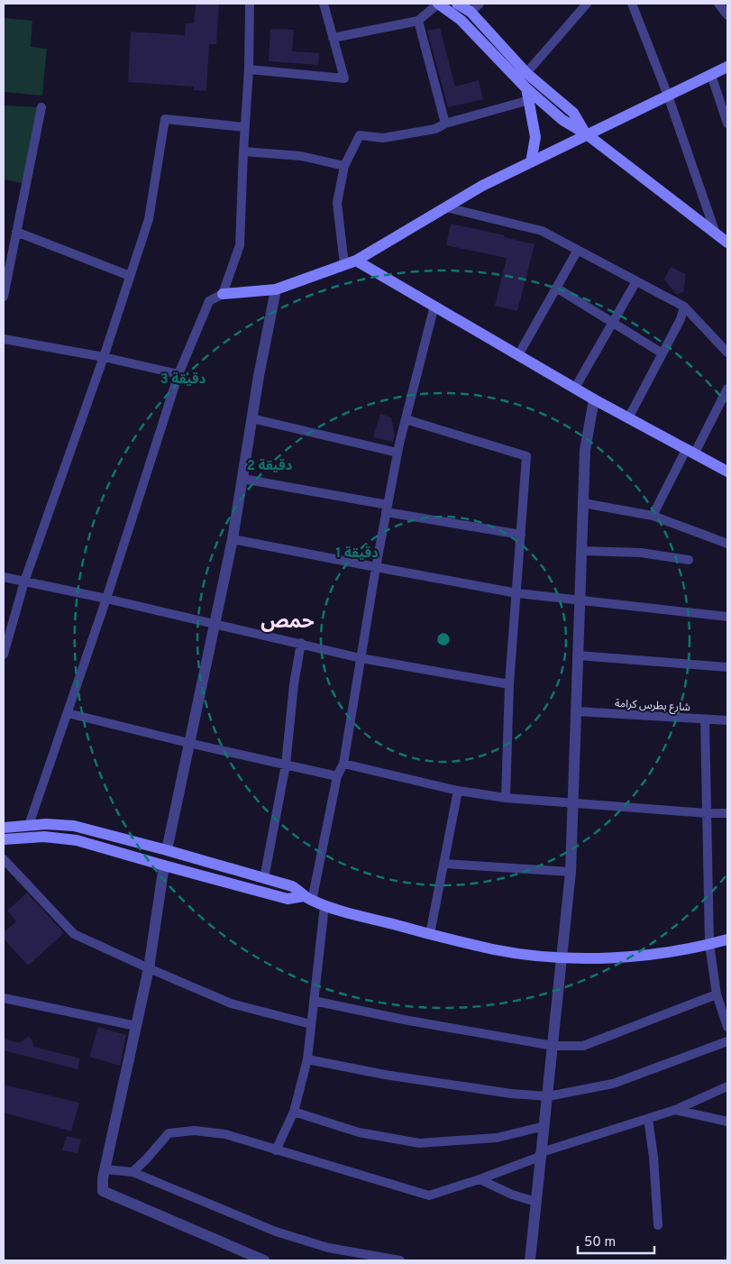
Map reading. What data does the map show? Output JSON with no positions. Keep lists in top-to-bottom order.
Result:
{
  "streets": {
    "street": ["شارع بطرس كرامة"]
  },
  "districts": ["حمص"],
  "scale_bar": "50 m",
  "rings": ["3 دقيقة", "2 دقيقة", "1 دقيقة"]
}
